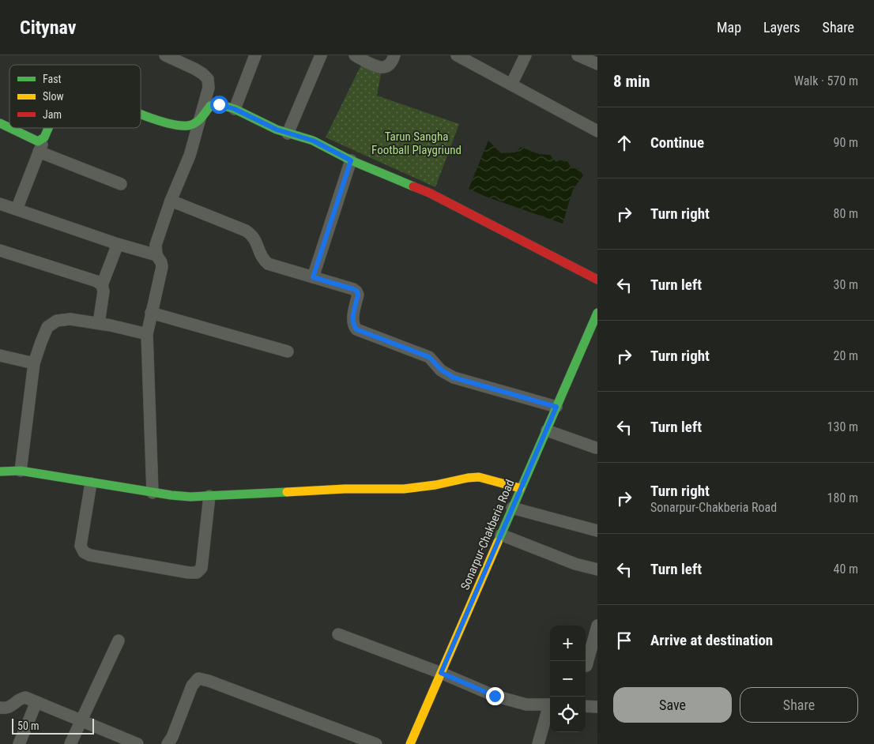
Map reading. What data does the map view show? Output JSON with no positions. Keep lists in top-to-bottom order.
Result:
{
  "streets": {
    "street": ["Sonarpur-Chakberia Road"]
  },
  "parks": ["Tarun Sangha Football Playgriund"],
  "legend": ["Fast", "Slow", "Jam"],
  "scale_bar": "50 m",
  "page": {
    "header": "Citynav",
    "nav": ["Map", "Layers", "Share"],
    "heading": ["8 min", "Walk · 570 m"],
    "list": [
      ["Continue", "90 m"],
      ["Turn right", "80 m"],
      ["Turn left", "30 m"],
      ["Turn right", "20 m"],
      ["Turn left", "130 m"],
      ["Turn right", "Sonarpur-Chakberia Road", "180 m"],
      ["Turn left", "40 m"],
      "Arrive at destination"
    ],
    "map_buttons": ["+", "−"],
    "buttons": ["Save", "Share"],
    "scale": "50 m"
  }
}
